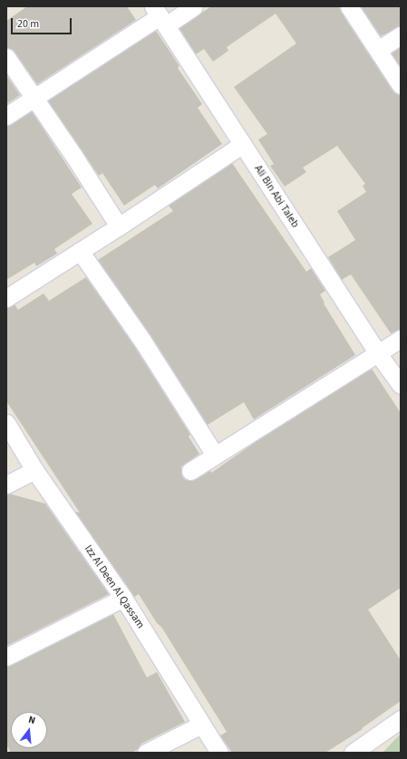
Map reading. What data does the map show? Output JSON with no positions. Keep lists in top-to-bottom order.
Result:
{
  "streets": {
    "street": ["Ali Bin Abi Taleb", "Izz Al Deen Al Qassam"]
  },
  "scale_bar": "20 m",
  "north": "top"
}
